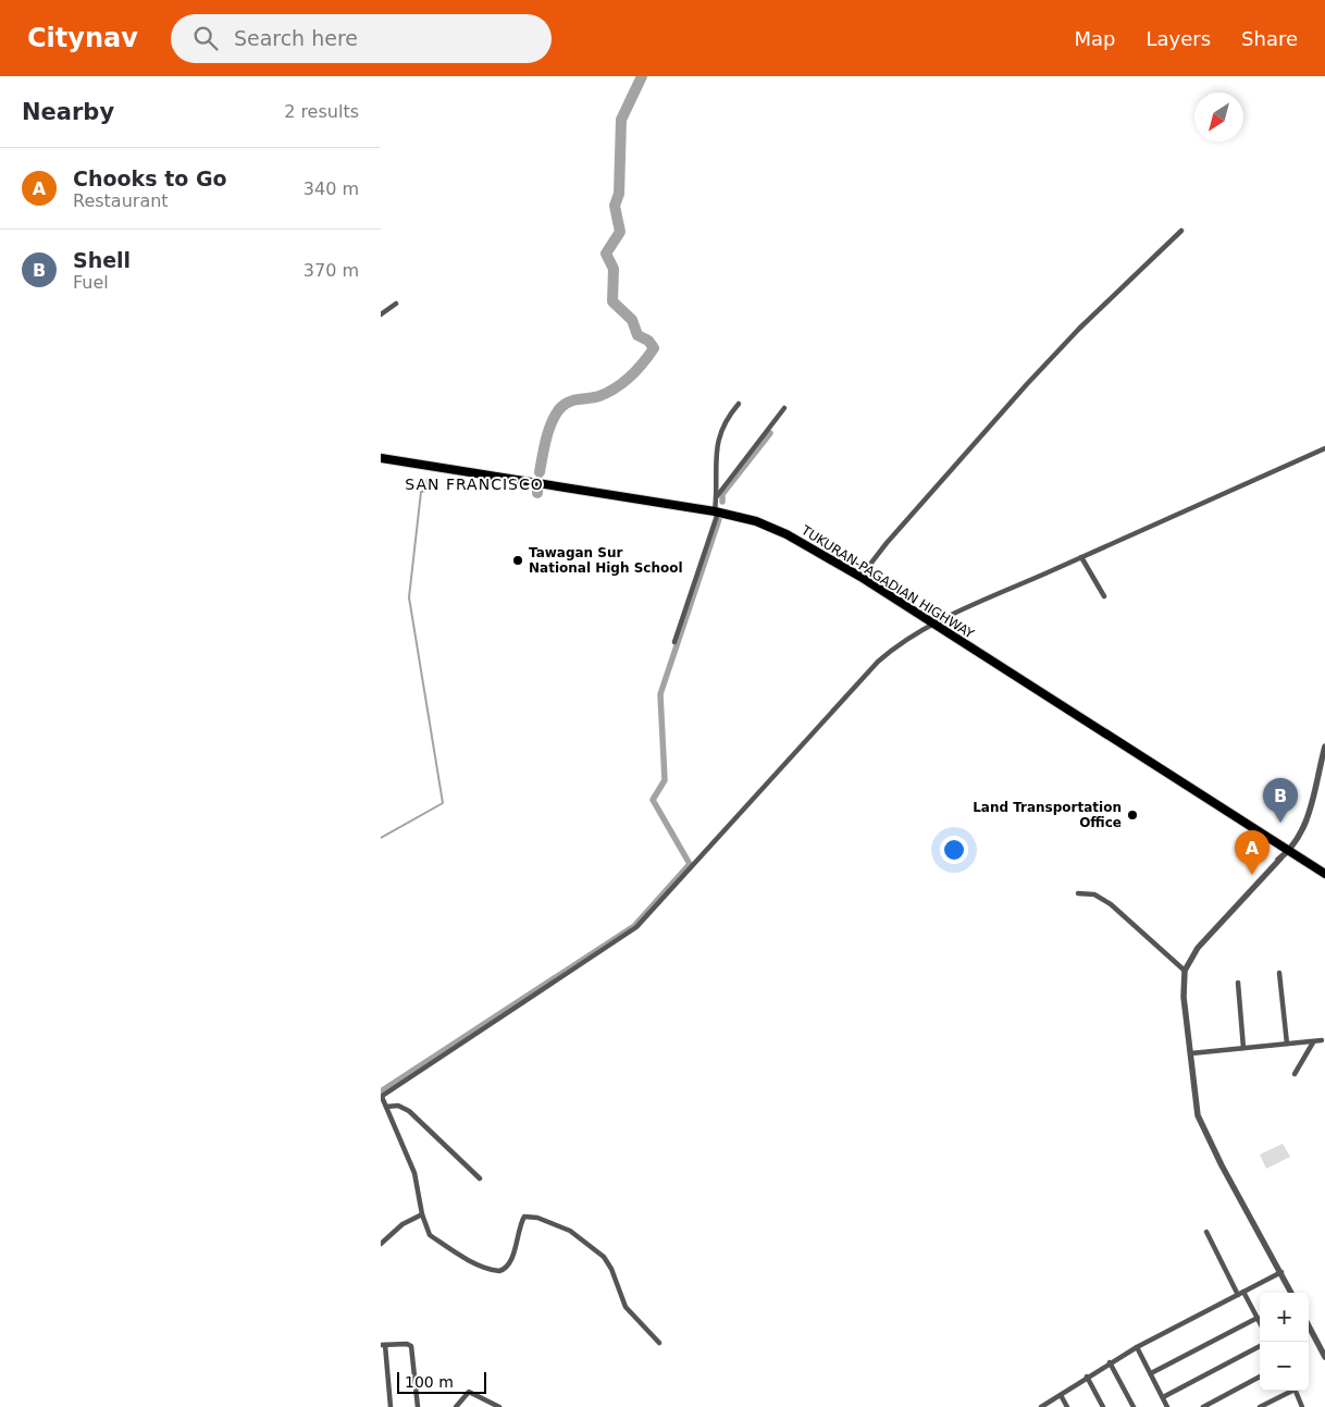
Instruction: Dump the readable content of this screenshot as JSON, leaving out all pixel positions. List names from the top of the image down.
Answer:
{
  "streets": {
    "highway": ["TUKURAN-PAGADIAN HIGHWAY"]
  },
  "districts": ["SAN FRANCISCO"],
  "places": ["Tawagan Sur National High School", "Land Transportation Office"],
  "scale_bar": "100 m",
  "north": "bottom left",
  "page": {
    "header": "Citynav",
    "search": "Search here",
    "nav": ["Map", "Layers", "Share"],
    "heading": ["Nearby", "2 results"],
    "list": [
      {
        "mark": "A",
        "name": "Chooks to Go",
        "note": "Restaurant",
        "value": "340 m"
      },
      {
        "mark": "B",
        "name": "Shell",
        "note": "Fuel",
        "value": "370 m"
      }
    ],
    "pins": ["B", "A"],
    "map_buttons": ["+", "−"],
    "scale": "100 m"
  }
}
